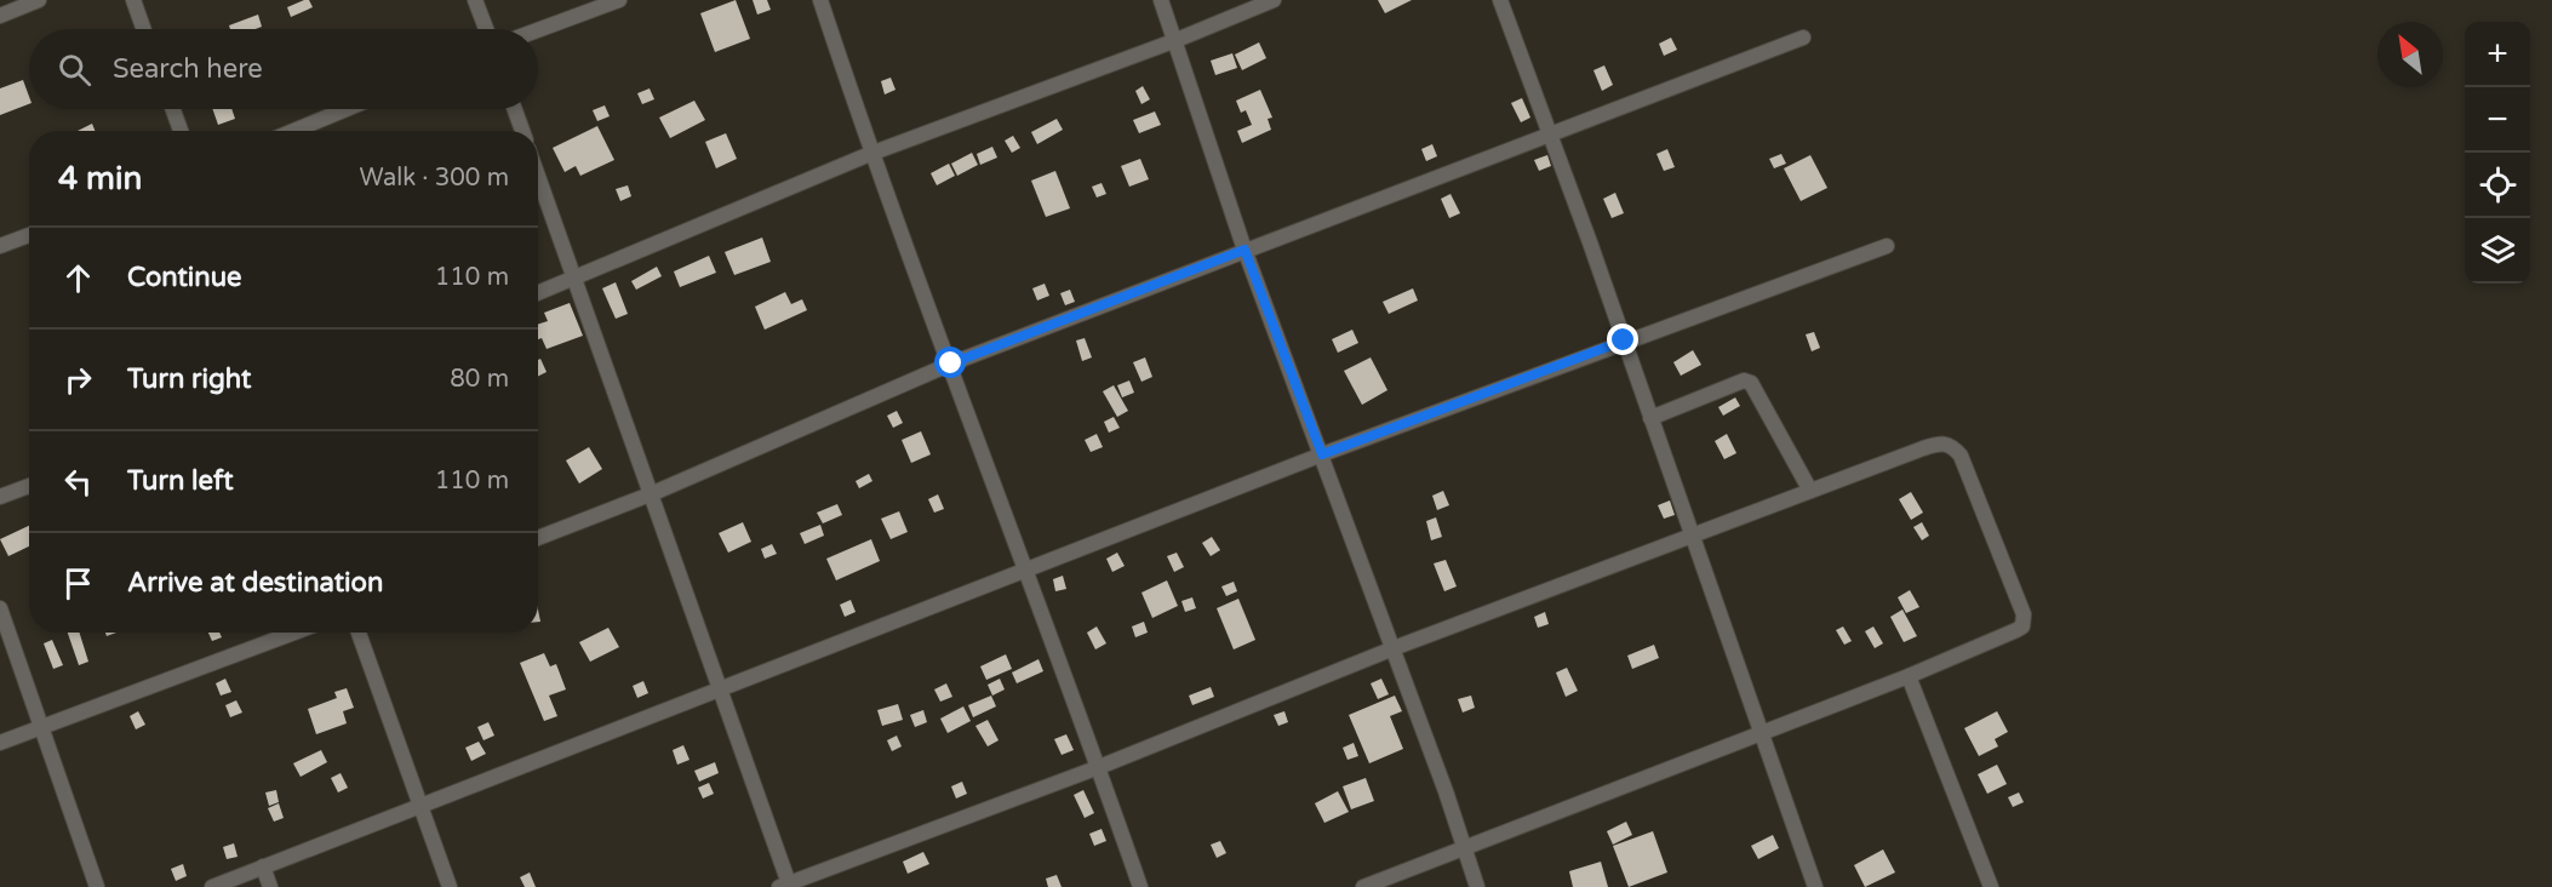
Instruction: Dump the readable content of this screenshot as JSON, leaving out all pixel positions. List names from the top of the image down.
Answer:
{
  "north": "top left",
  "page": {
    "map_buttons": ["+", "−"],
    "search": "Search here",
    "heading": ["4 min", "Walk · 300 m"],
    "list": [
      ["Continue", "110 m"],
      ["Turn right", "80 m"],
      ["Turn left", "110 m"],
      "Arrive at destination"
    ]
  }
}
